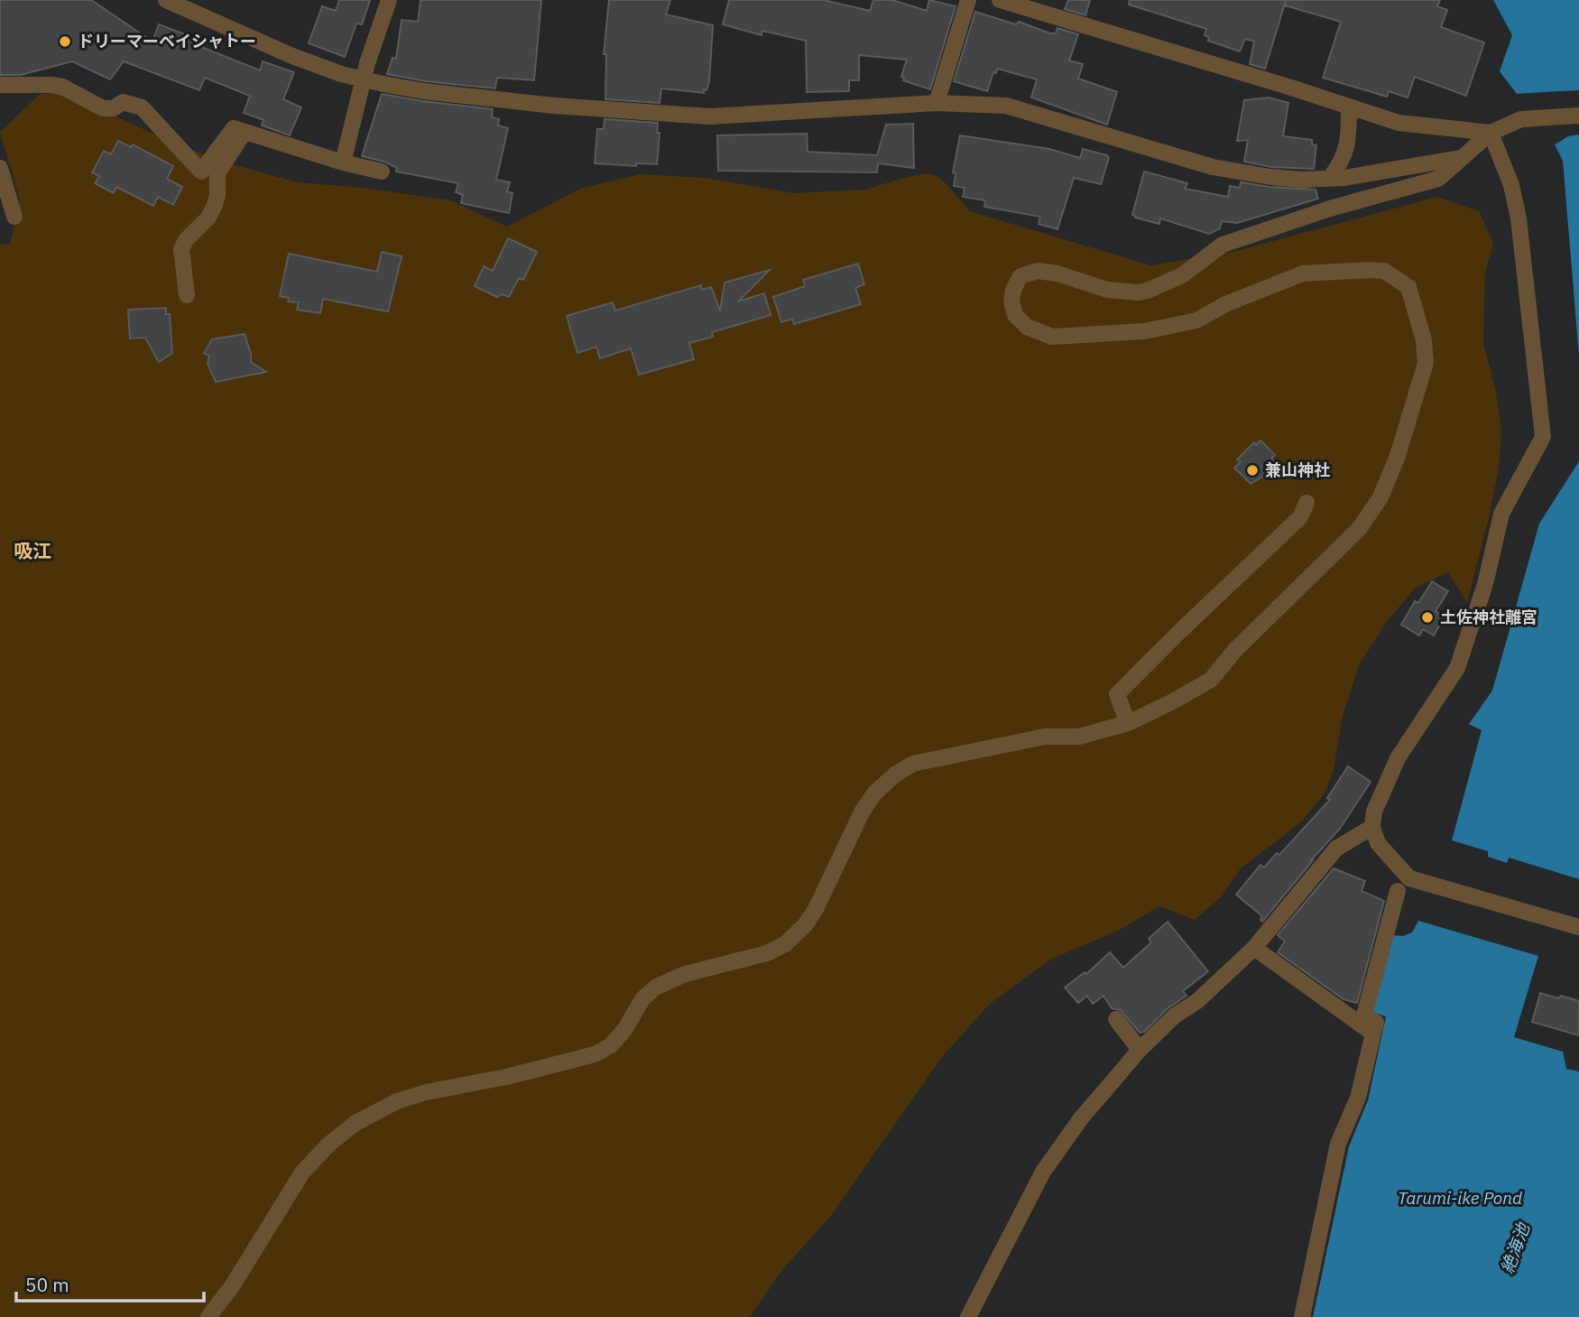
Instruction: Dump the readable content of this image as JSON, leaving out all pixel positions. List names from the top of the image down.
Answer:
{
  "districts": ["吸江"],
  "water": ["Tarumi-ike Pond", "絶海池"],
  "places": ["ドリーマーベイシャトー", "兼山神社", "土佐神社離宮"],
  "scale_bar": "50 m"
}
